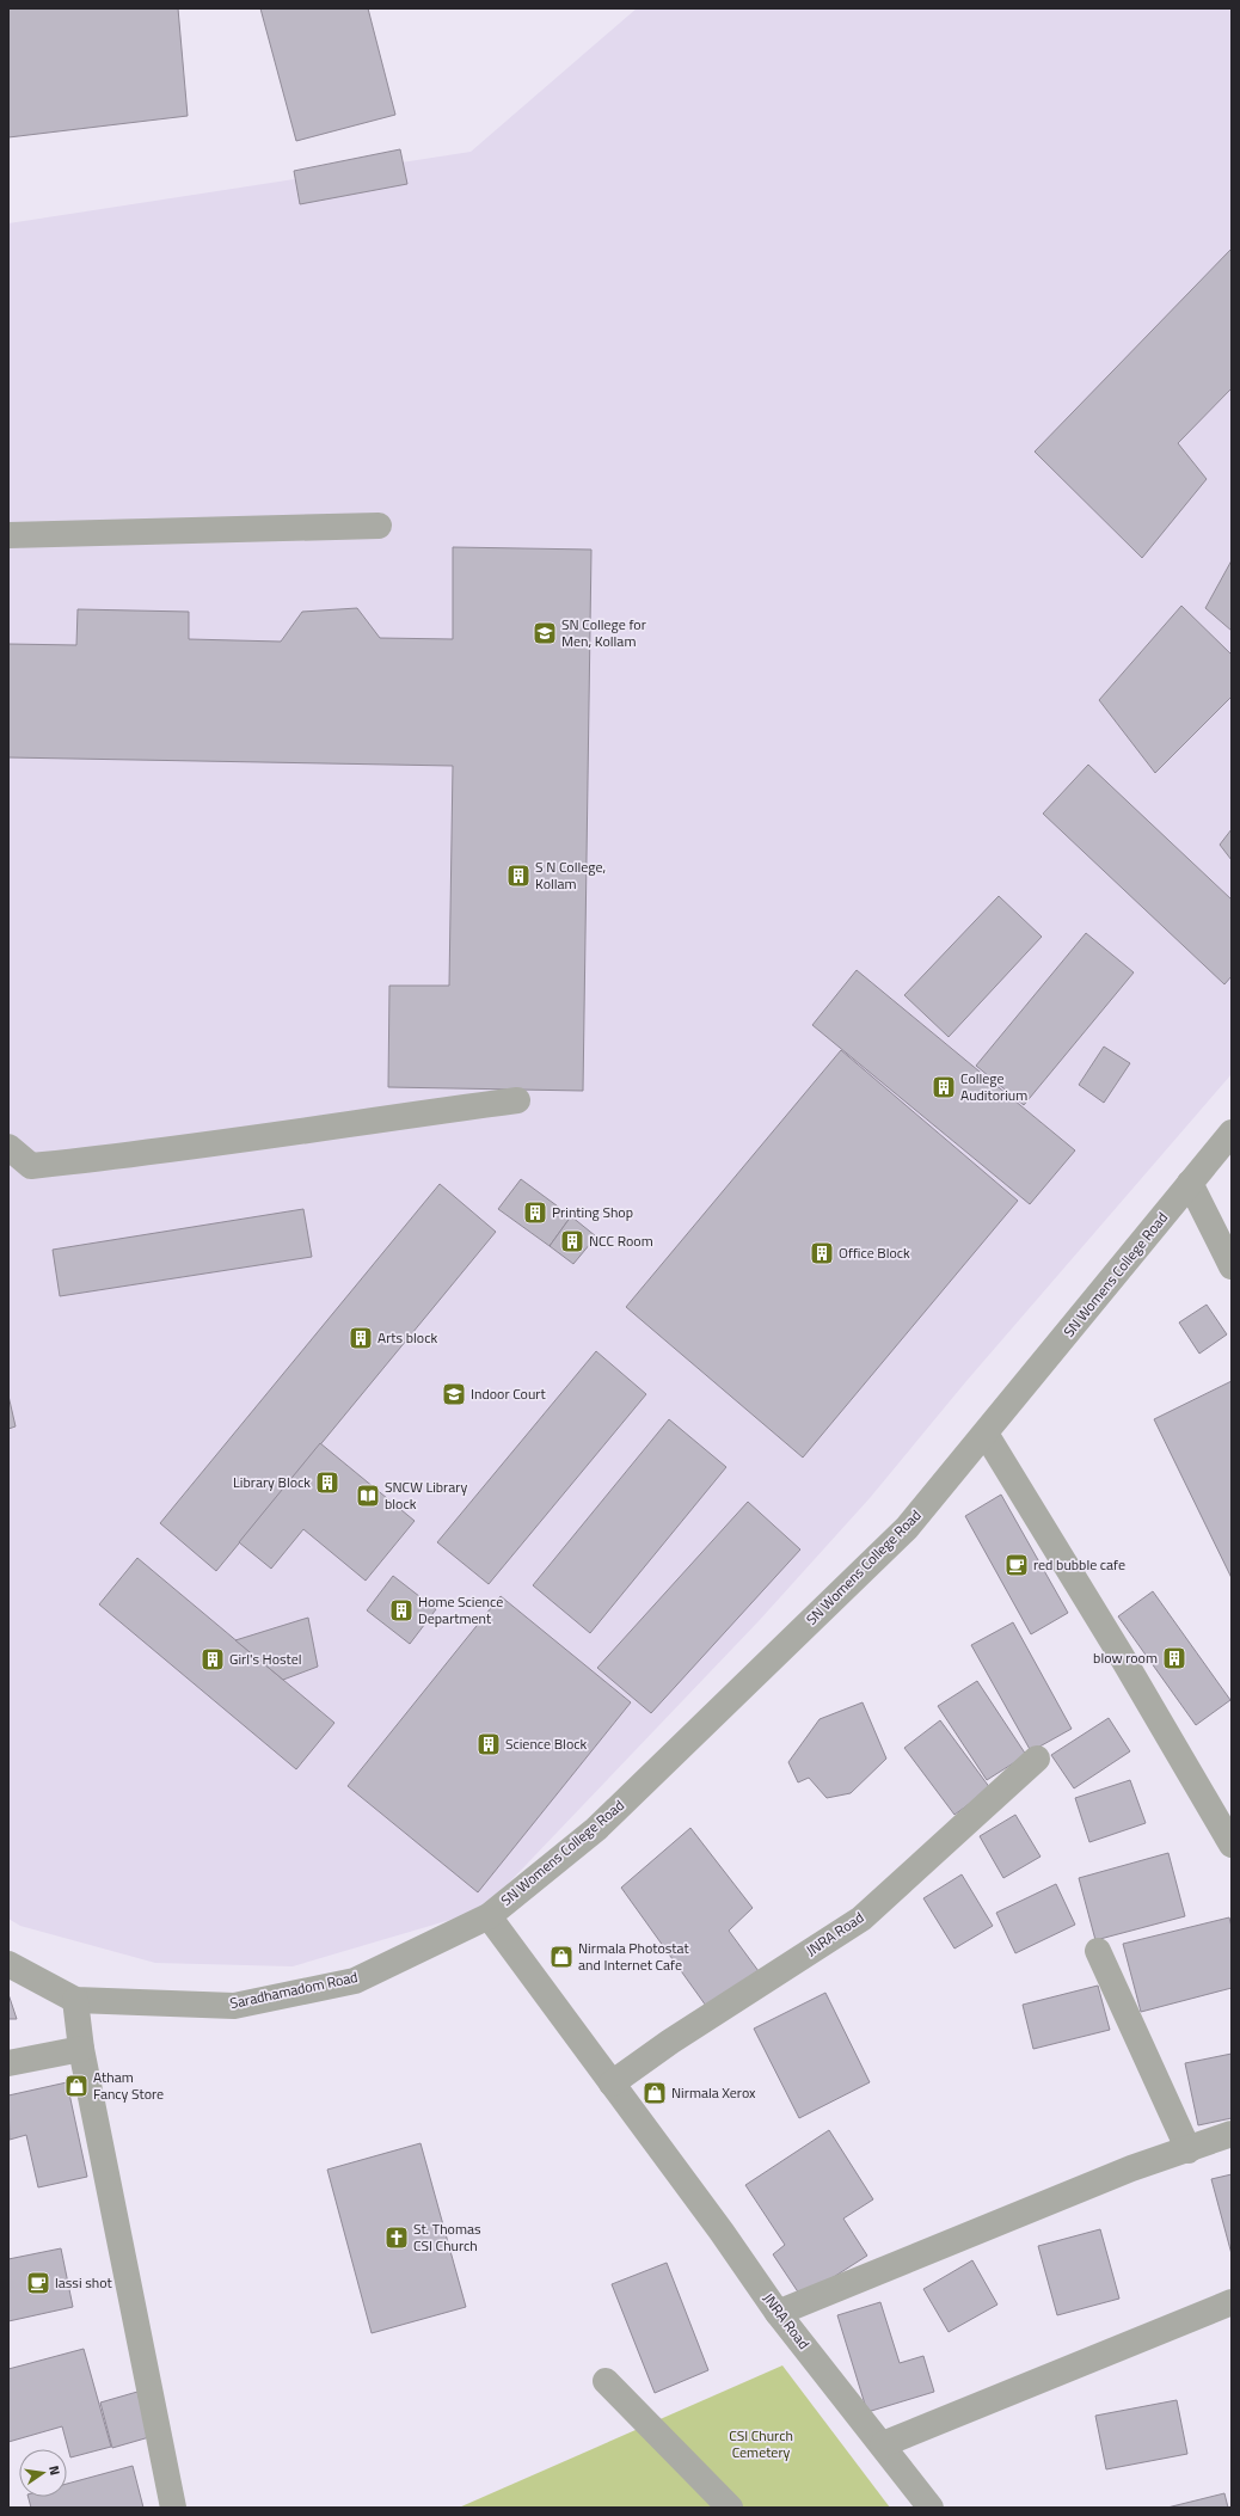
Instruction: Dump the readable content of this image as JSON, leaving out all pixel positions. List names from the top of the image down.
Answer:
{
  "streets": {
    "street": ["SN Womens College Road", "JNRA Road", "Saradhamadom Road"]
  },
  "crossings": [
    ["SN Womens College Road", "JNRA Road"],
    ["SN Womens College Road", "Saradhamadom Road"],
    ["JNRA Road", "Saradhamadom Road"]
  ],
  "parks": ["CSI Church Cemetery"],
  "places": {
    "school or university": ["SN College for Men, Kollam", "Indoor Court"],
    "building": [
      "S N College, Kollam",
      "College Auditorium",
      "Printing Shop",
      "NCC Room",
      "Office Block",
      "Arts block",
      "Library Block",
      "Home Science Department",
      "blow room",
      "Girl's Hostel",
      "Science Block"
    ],
    "library": ["SNCW Library block"],
    "cafe": ["red bubble cafe", "lassi shot"],
    "shop": ["Nirmala Photostat and Internet Cafe", "Atham Fancy Store", "Nirmala Xerox"],
    "church": ["St. Thomas CSI Church"]
  },
  "north": "right"
}
